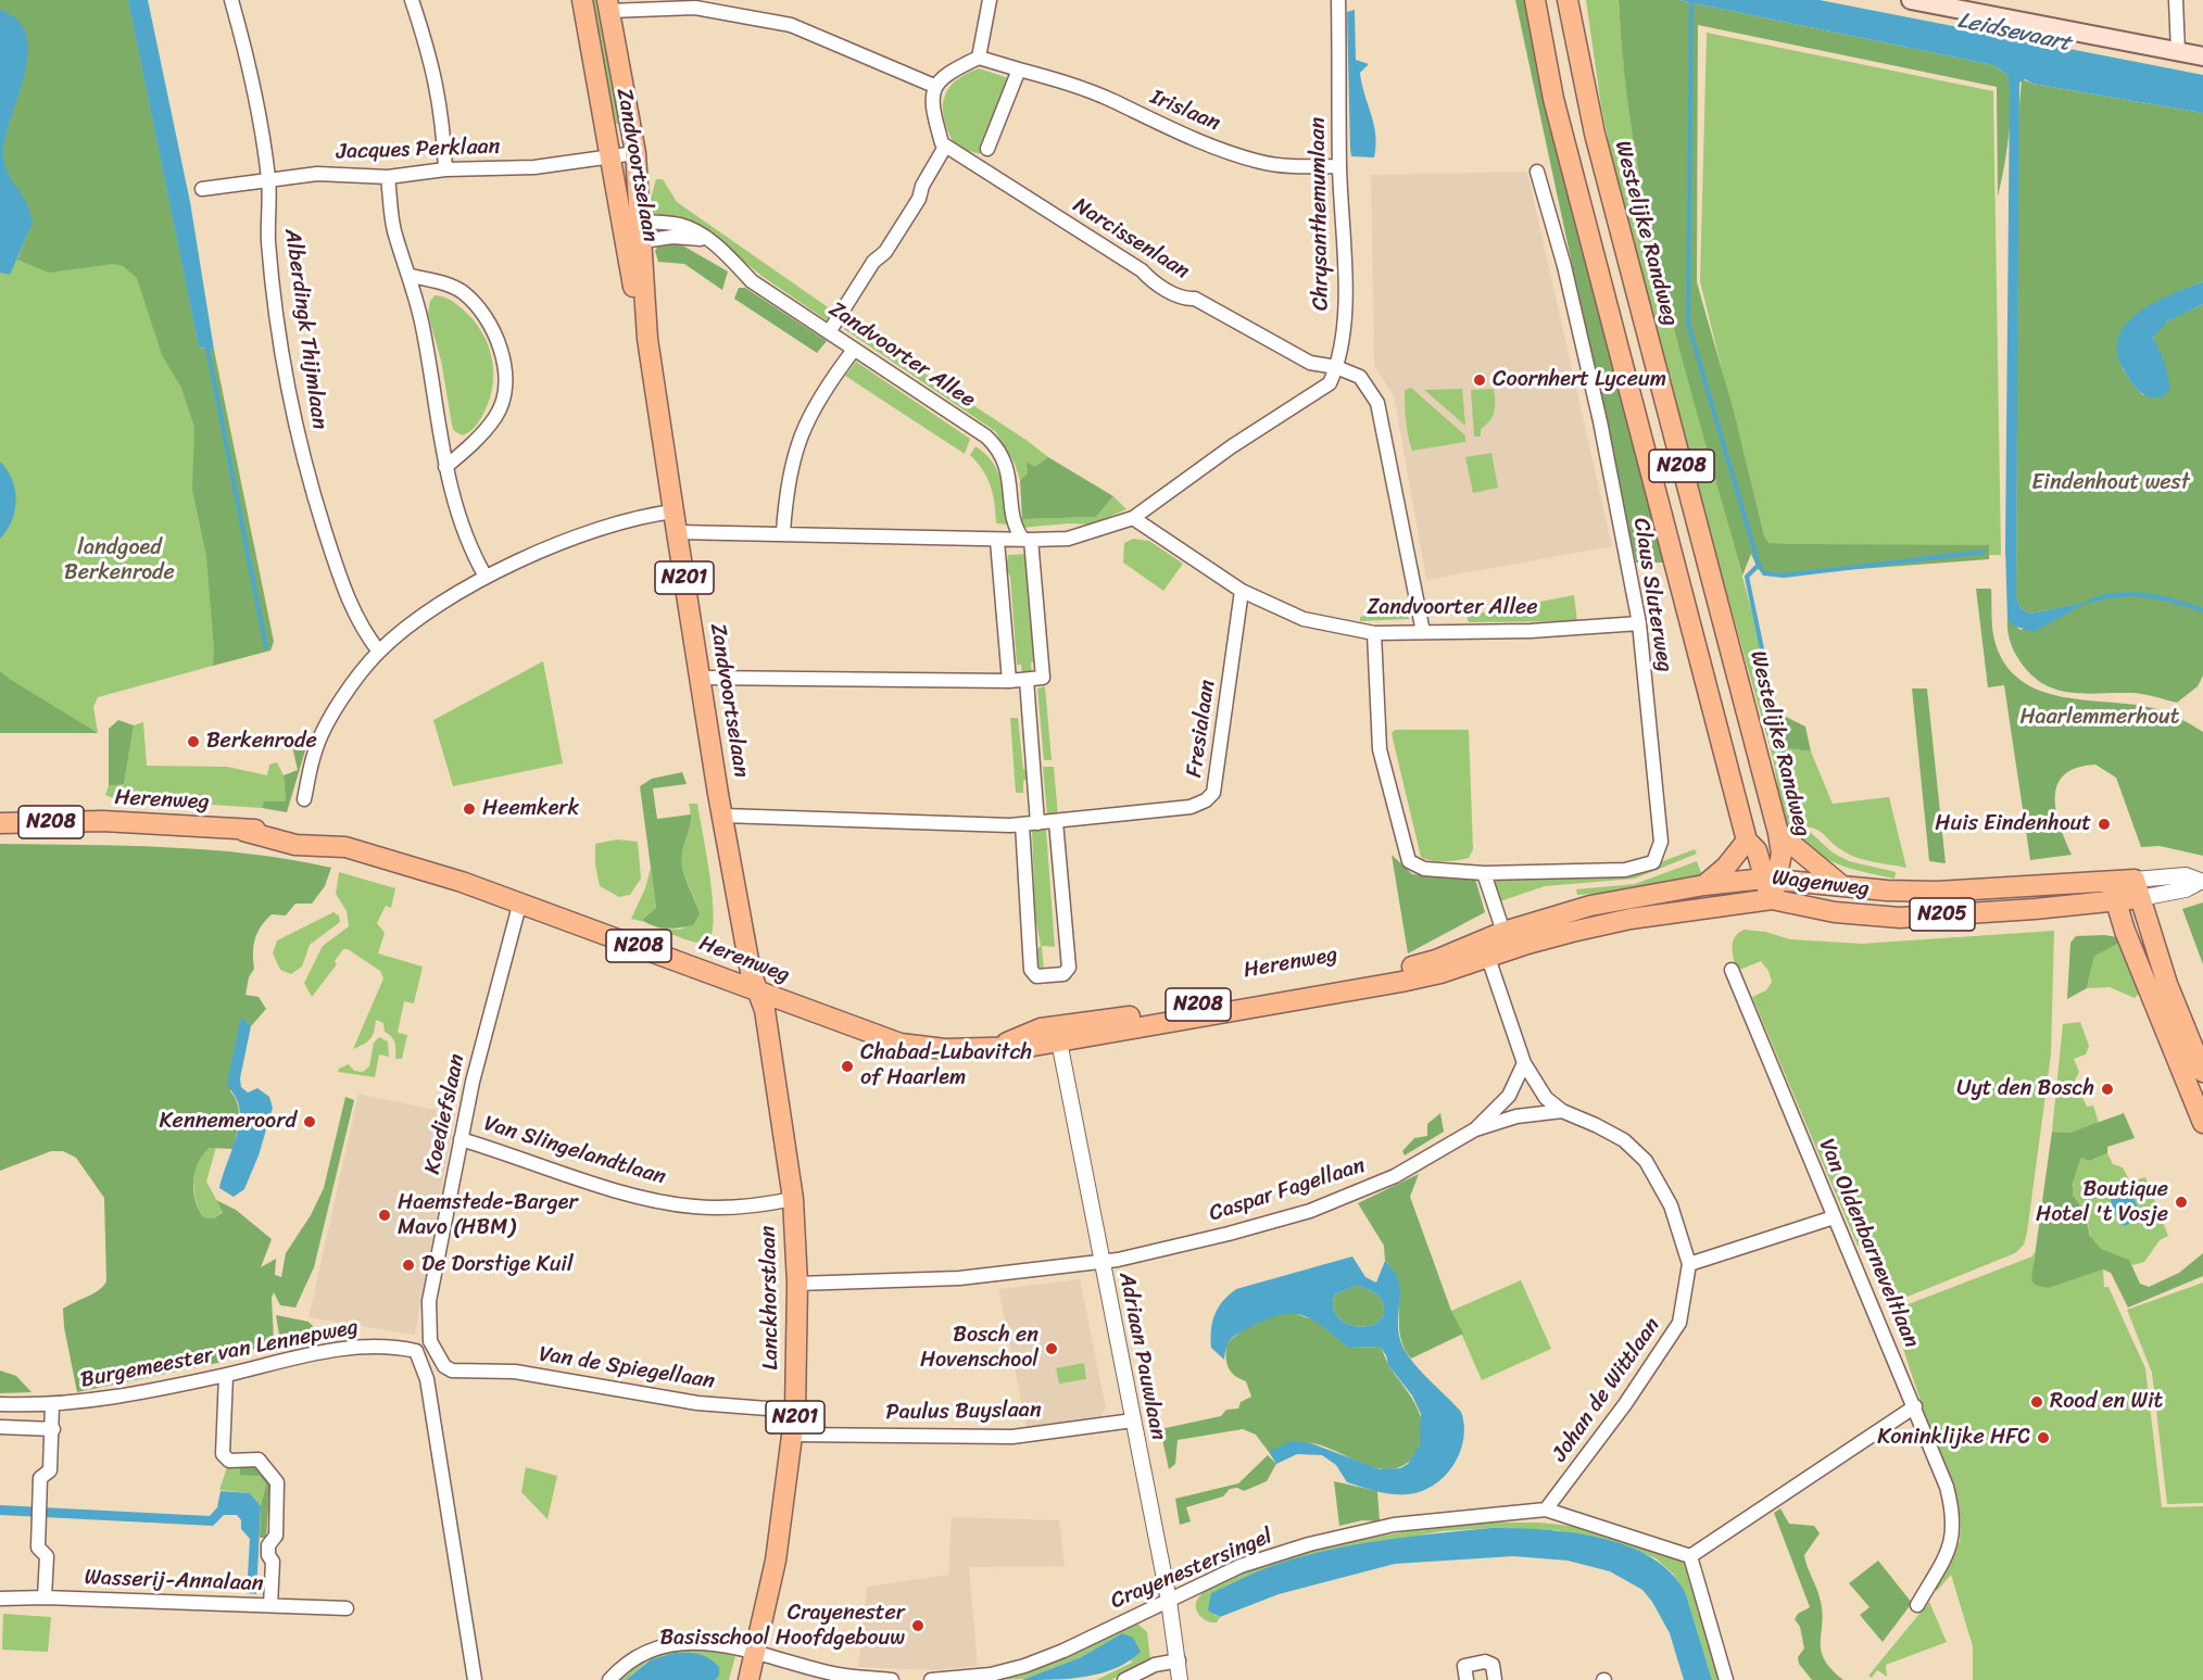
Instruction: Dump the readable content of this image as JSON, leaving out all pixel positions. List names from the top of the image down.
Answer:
{
  "streets": {
    "main road": [
      "Zandvoortselaan",
      "Westelijke Randweg",
      "N208",
      "N201",
      "Herenweg",
      "Wagenweg",
      "N205",
      "Lanckhorstlaan"
    ],
    "street": [
      "Irislaan",
      "Jacques Perklaan",
      "Chrysanthemumlaan",
      "Narcissenlaan",
      "Alberdingk Thijmlaan",
      "Zandvoorter Allee",
      "Claus Sluterweg",
      "Fresialaan",
      "Koediefslaan",
      "Van Slingelandtlaan",
      "Caspar Fagellaan",
      "Van Oldenbarneveltlaan",
      "Burgemeester van Lennepweg",
      "Adriaan Pauwlaan",
      "Van de Spiegellaan",
      "Johan de Wittlaan",
      "Paulus Buyslaan",
      "Crayenestersingel",
      "Wasserij-Annalaan"
    ]
  },
  "crossings": [
    ["Irislaan", "Chrysanthemumlaan"],
    ["Jacques Perklaan", "Zandvoortselaan"],
    ["Jacques Perklaan", "Alberdingk Thijmlaan"],
    ["Zandvoortselaan", "Zandvoorter Allee"],
    ["Zandvoortselaan", "Fresialaan"],
    ["Zandvoortselaan", "Herenweg"],
    ["Zandvoortselaan", "Lanckhorstlaan"],
    ["Chrysanthemumlaan", "Narcissenlaan"],
    ["Westelijke Randweg", "N208"],
    ["Westelijke Randweg", "Wagenweg"],
    ["Narcissenlaan", "Zandvoorter Allee"],
    ["Zandvoorter Allee", "Claus Sluterweg"],
    ["Zandvoorter Allee", "Fresialaan"],
    ["N208", "Wagenweg"],
    ["Herenweg", "Wagenweg"],
    ["Herenweg", "Koediefslaan"],
    ["Herenweg", "Lanckhorstlaan"],
    ["Herenweg", "Adriaan Pauwlaan"],
    ["Wagenweg", "Johan de Wittlaan"],
    ["Koediefslaan", "Van Slingelandtlaan"],
    ["Koediefslaan", "Van de Spiegellaan"],
    ["Van Slingelandtlaan", "Lanckhorstlaan"],
    ["Caspar Fagellaan", "Lanckhorstlaan"],
    ["Caspar Fagellaan", "Adriaan Pauwlaan"],
    ["Caspar Fagellaan", "Johan de Wittlaan"],
    ["Lanckhorstlaan", "Van de Spiegellaan"],
    ["Lanckhorstlaan", "Paulus Buyslaan"],
    ["Adriaan Pauwlaan", "Paulus Buyslaan"],
    ["Adriaan Pauwlaan", "Crayenestersingel"],
    ["Johan de Wittlaan", "Crayenestersingel"]
  ],
  "water": ["Leidsevaart"],
  "parks": ["Eindenhout west", "landgoed Berkenrode", "Haarlemmerhout"],
  "places": [
    "Coornhert Lyceum",
    "Berkenrode",
    "Heemkerk",
    "Huis Eindenhout",
    "Chabad-Lubavitch of Haarlem",
    "Uyt den Bosch",
    "Kennemeroord",
    "Boutique Hotel 't Vosje",
    "Haemstede-Barger Mavo (HBM)",
    "De Dorstige Kuil",
    "Bosch en Hovenschool",
    "Rood en Wit",
    "Koninklijke HFC",
    "Crayenester Basisschool Hoofdgebouw"
  ]
}
